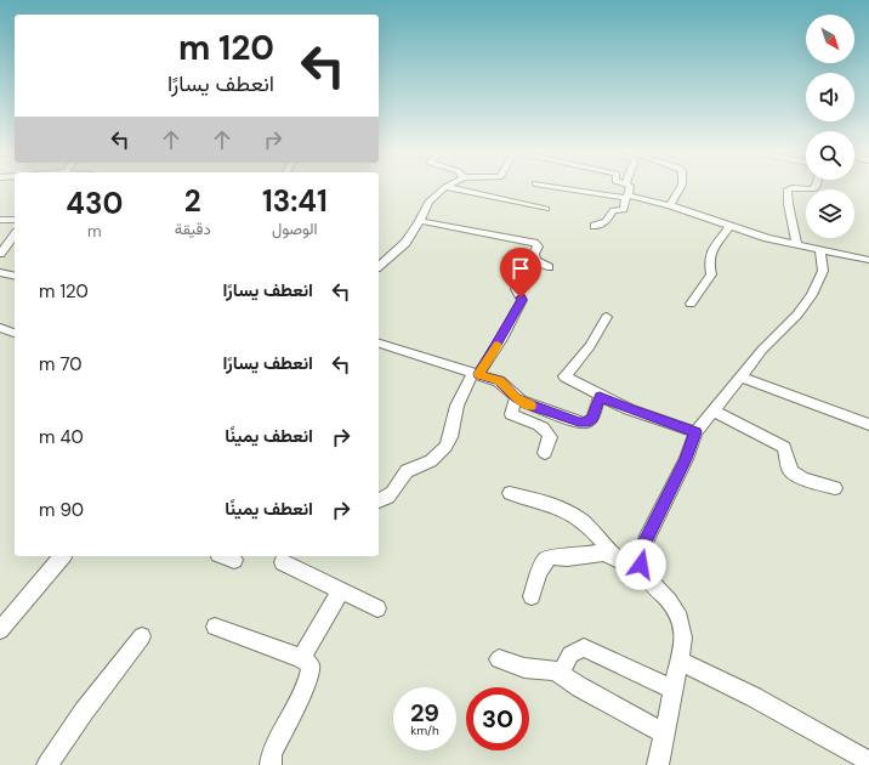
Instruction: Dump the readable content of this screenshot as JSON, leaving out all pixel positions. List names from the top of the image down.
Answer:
{
  "north": "bottom right",
  "page": {
    "turn": ["120 m", "انعطف يسارًا"],
    "eta": [
      "13:41",
      "الوصول",
      "2",
      "دقيقة",
      "430",
      "m"
    ],
    "list": [
      {
        "name": "انعطف يسارًا",
        "value": "120 m"
      },
      {
        "name": "انعطف يسارًا",
        "value": "70 m"
      },
      {
        "name": "انعطف يمينًا",
        "value": "40 m"
      },
      {
        "name": "انعطف يمينًا",
        "value": "90 m"
      }
    ],
    "speed": "29 km/h",
    "limit": "30"
  }
}
